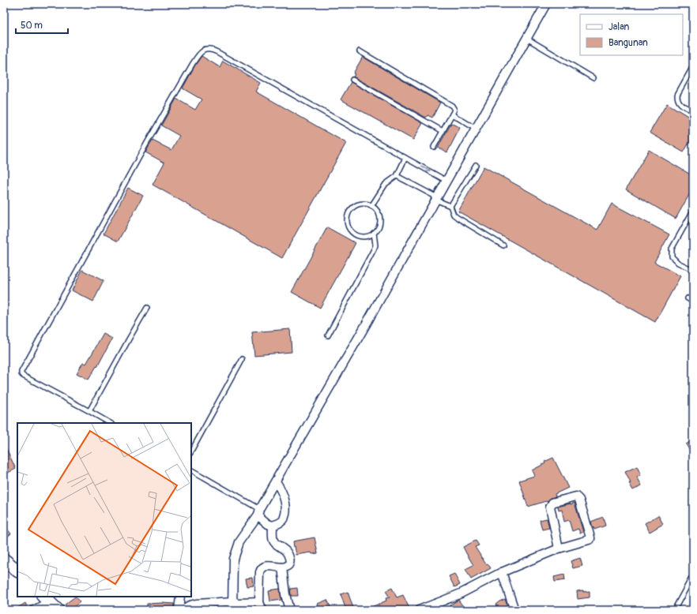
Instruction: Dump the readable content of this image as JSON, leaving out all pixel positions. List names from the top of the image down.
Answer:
{
  "legend": ["Jalan", "Bangunan"],
  "scale_bar": "50 m"
}
